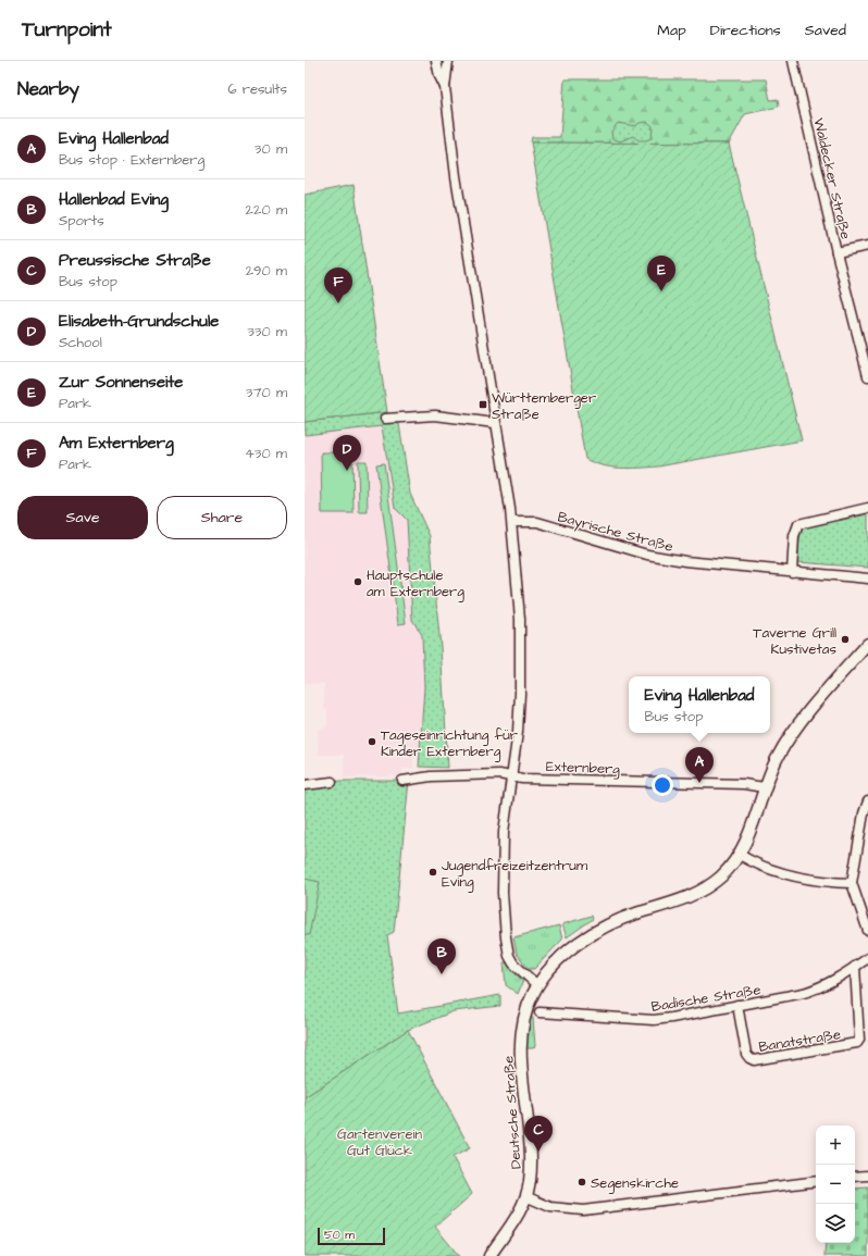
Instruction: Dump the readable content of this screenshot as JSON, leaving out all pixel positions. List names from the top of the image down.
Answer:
{
  "streets": {
    "street": [
      "Waldecker Straße",
      "Bayrische Straße",
      "Externberg",
      "Badische Straße",
      "Banatstraße",
      "Deutsche Straße"
    ]
  },
  "crossings": [
    ["Externberg", "Deutsche Straße"],
    ["Badische Straße", "Banatstraße"]
  ],
  "parks": ["Gartenverein Gut Glück"],
  "places": {
    "transit": ["Württemberger Straße"],
    "other": [
      "Hauptschule am Externberg",
      "Taverne Grill Kustivetas",
      "Tageseinrichtung für Kinder Externberg",
      "Jugendfreizeitzentrum Eving",
      "Segenskirche"
    ]
  },
  "scale_bar": "50 m",
  "page": {
    "header": "Turnpoint",
    "nav": ["Map", "Directions", "Saved"],
    "heading": ["Nearby", "6 results"],
    "list": [
      {
        "mark": "A",
        "name": "Eving Hallenbad",
        "note": "Bus stop · Externberg",
        "value": "30 m"
      },
      {
        "mark": "B",
        "name": "Hallenbad Eving",
        "note": "Sports",
        "value": "220 m"
      },
      {
        "mark": "C",
        "name": "Preussische Straße",
        "note": "Bus stop",
        "value": "290 m"
      },
      {
        "mark": "D",
        "name": "Elisabeth-Grundschule",
        "note": "School",
        "value": "330 m"
      },
      {
        "mark": "E",
        "name": "Zur Sonnenseite",
        "note": "Park",
        "value": "370 m"
      },
      {
        "mark": "F",
        "name": "Am Externberg",
        "note": "Park",
        "value": "430 m"
      }
    ],
    "pins": [
      "E",
      "F",
      "D",
      "A",
      "B",
      "C"
    ],
    "buttons": ["Save", "Share"],
    "popup": ["Eving Hallenbad", "Bus stop"],
    "map_buttons": ["+", "−"],
    "scale": "50 m"
  }
}
